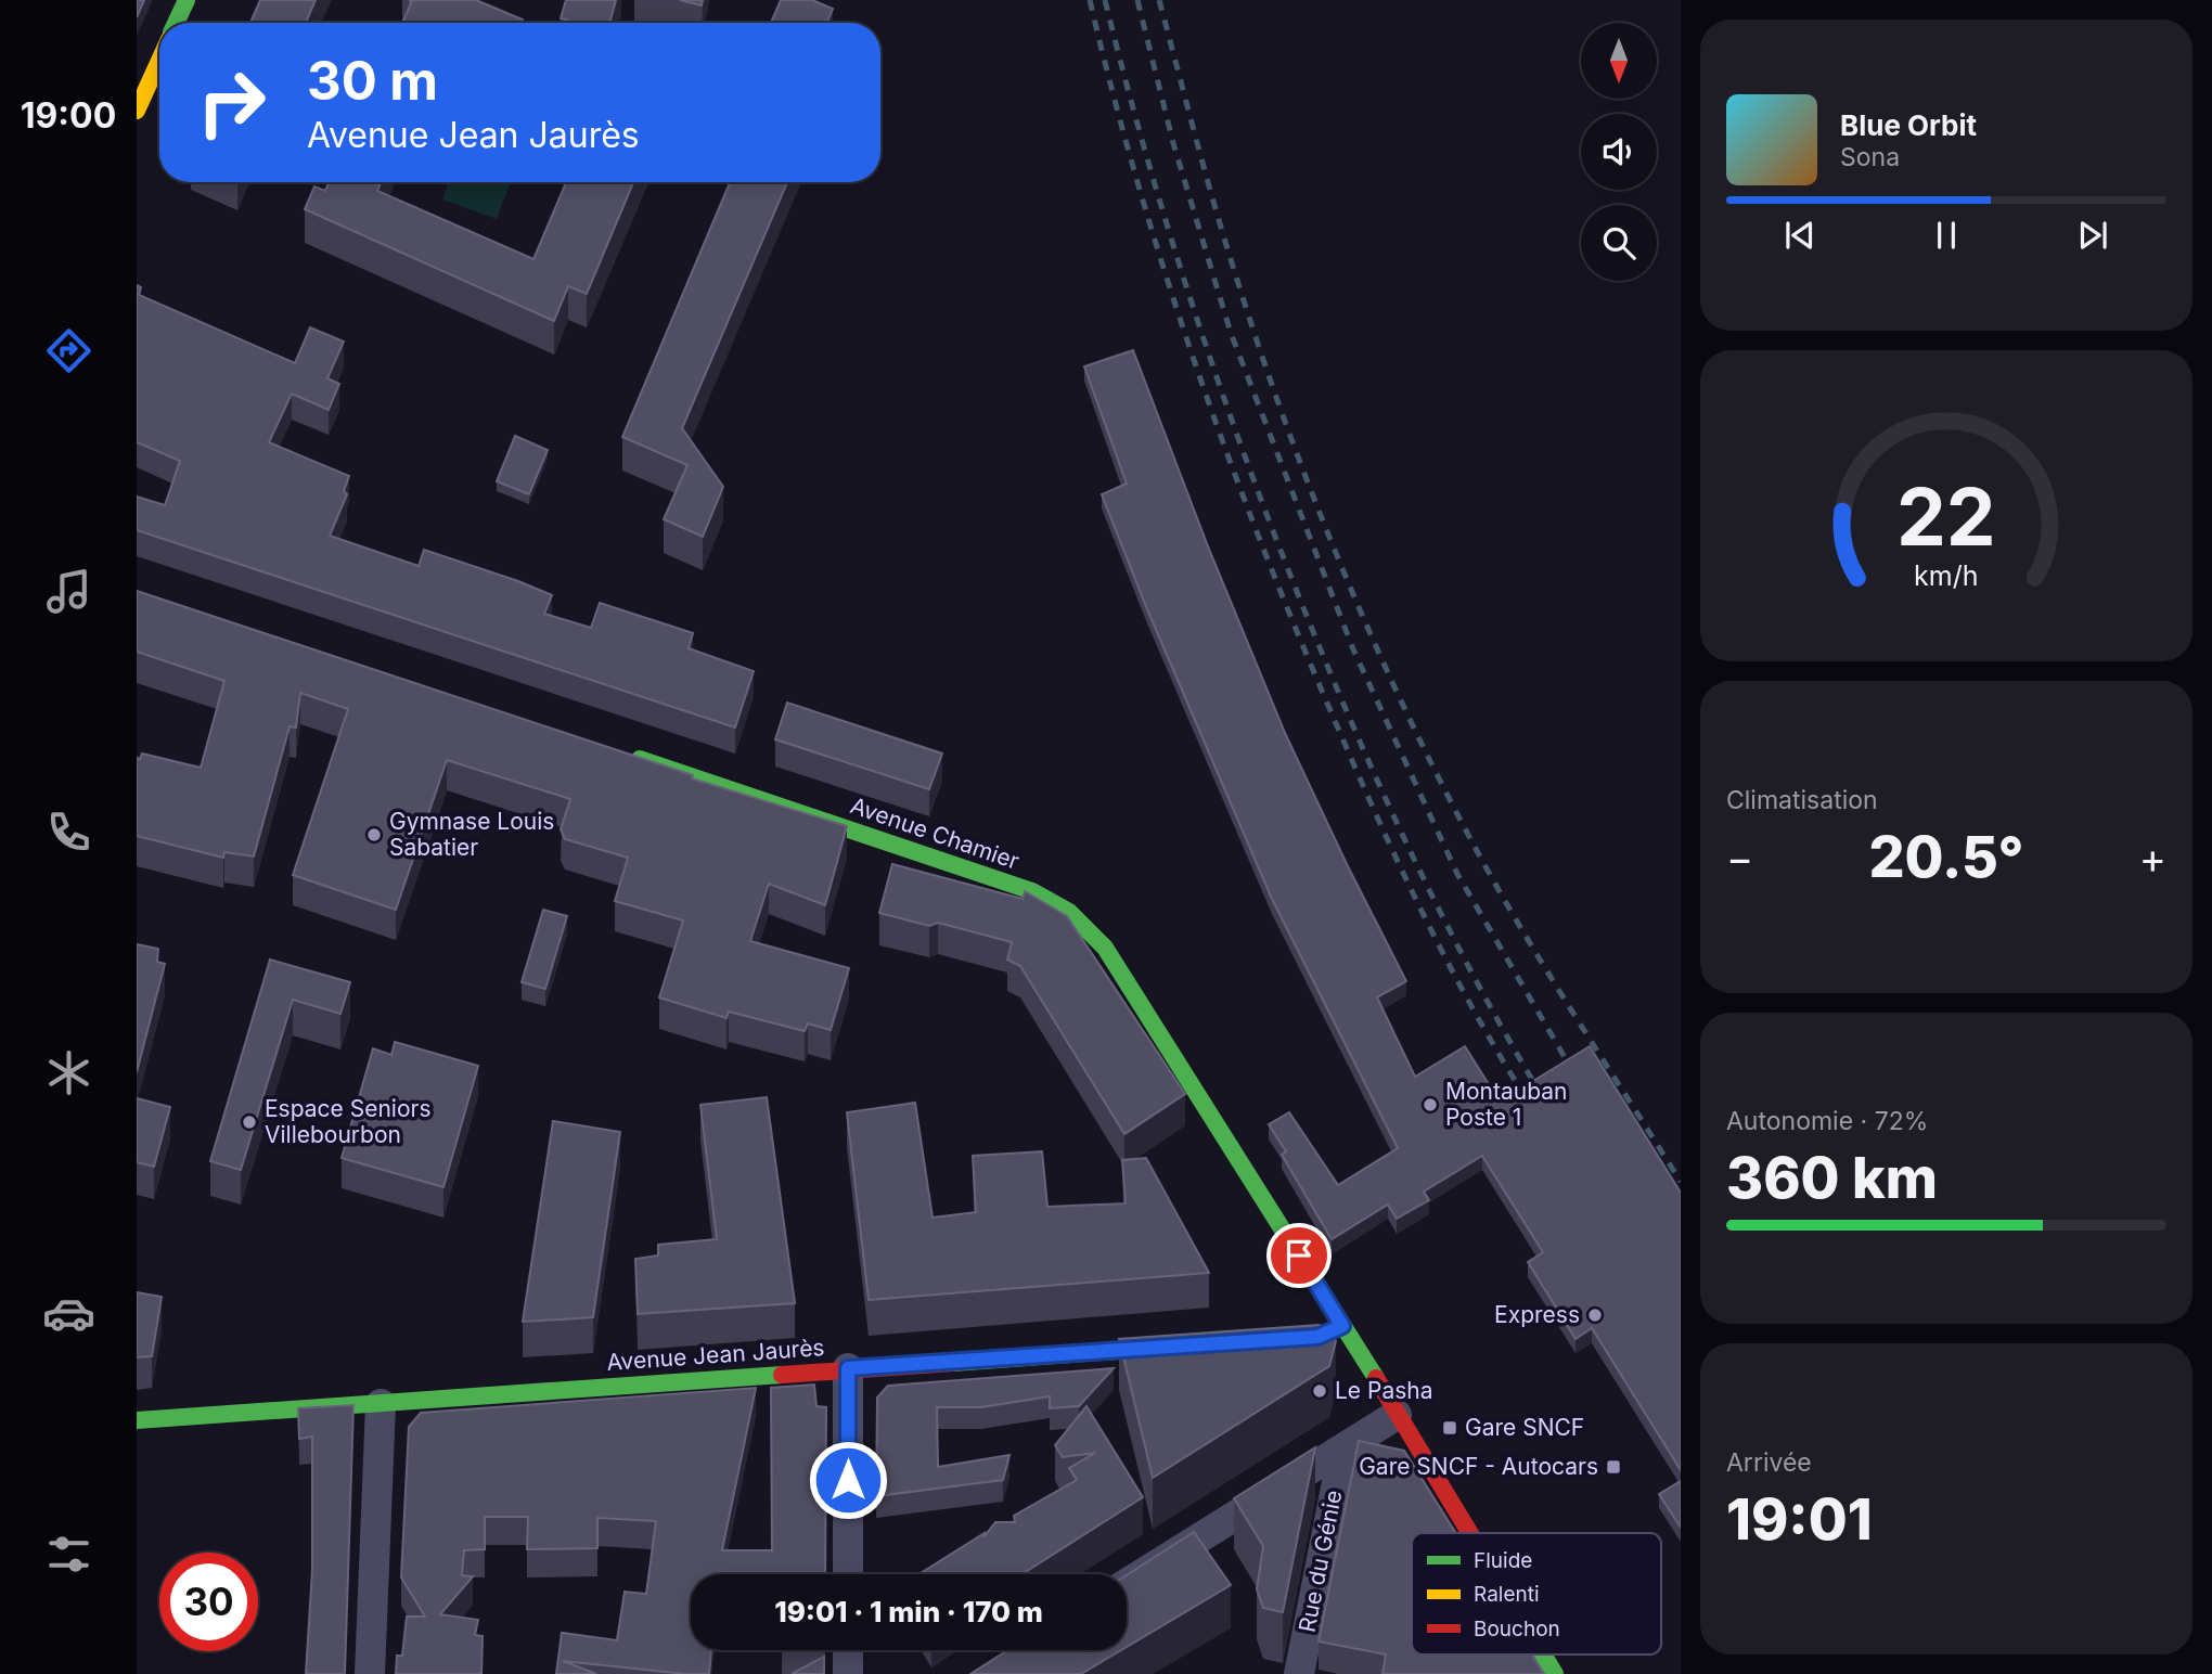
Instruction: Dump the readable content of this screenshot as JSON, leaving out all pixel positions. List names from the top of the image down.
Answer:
{
  "streets": {
    "main road": ["Avenue Chamier", "Avenue Jean Jaurès"],
    "street": ["Rue du Génie"]
  },
  "places": {
    "other": [
      "Gymnase Louis Sabatier",
      "Montauban Poste 1",
      "Espace Seniors Villebourbon",
      "Express",
      "Le Pasha"
    ],
    "transit": ["Gare SNCF", "Gare SNCF - Autocars"]
  },
  "legend": ["Fluide", "Ralenti", "Bouchon"],
  "north": "bottom",
  "page": {
    "tabs": "19:00",
    "turn": ["30 m", "Avenue Jean Jaurès"],
    "song": ["Blue Orbit", "Sona"],
    "tile": [
      "Climatisation",
      ["Autonomie · 72%", "360 km"],
      ["Arrivée", "19:01"]
    ],
    "heat": ["−", "20.5°", "+"],
    "limit": "30",
    "trip": "19:01 · 1 min · 170 m",
    "gauge": ["22", "km/h"]
  }
}
